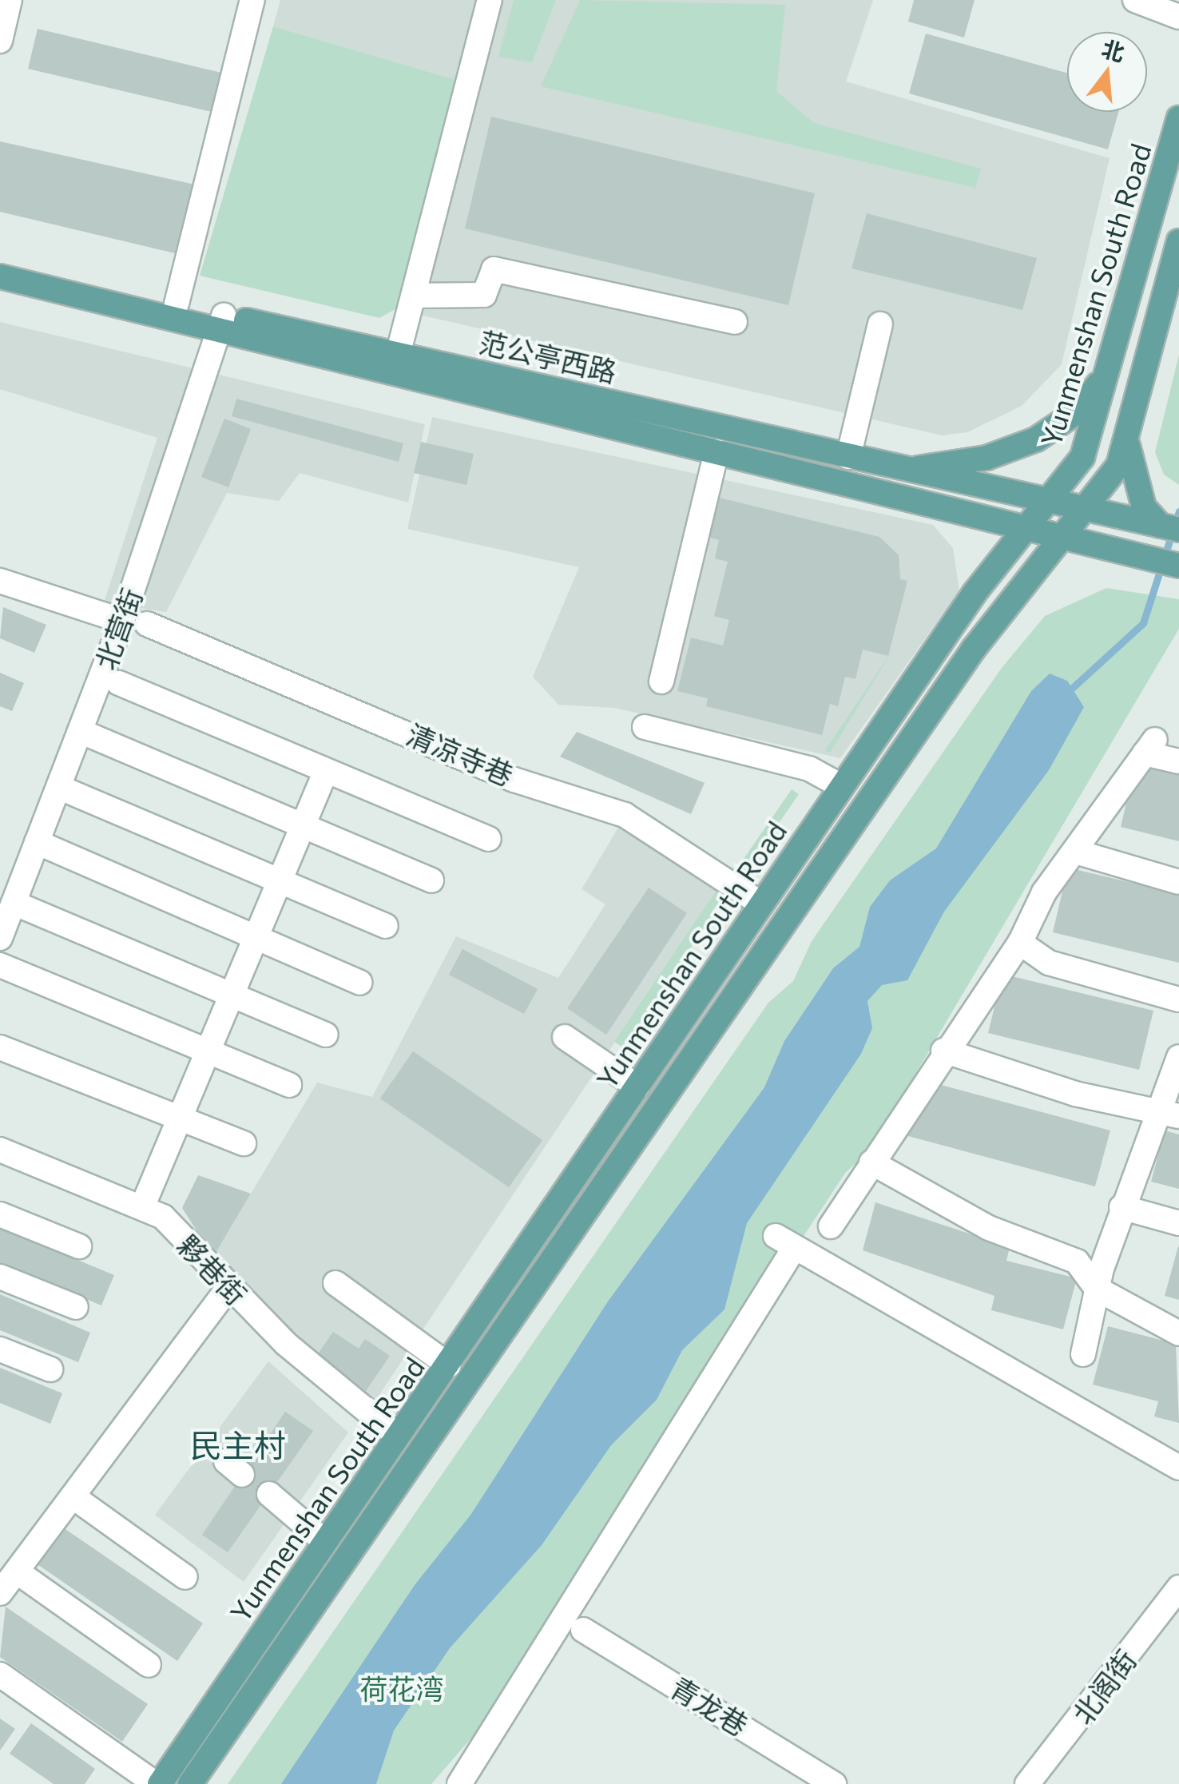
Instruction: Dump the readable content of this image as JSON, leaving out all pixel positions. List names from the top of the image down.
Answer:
{
  "streets": {
    "main road": ["Yunmenshan South Road", "范公亭西路"],
    "street": [
      "北营街",
      "清凉寺巷",
      "夥巷街",
      "北阁街",
      "青龙巷"
    ]
  },
  "crossings": [
    ["Yunmenshan South Road", "范公亭西路"],
    ["Yunmenshan South Road", "清凉寺巷"],
    ["Yunmenshan South Road", "夥巷街"],
    ["范公亭西路", "北营街"]
  ],
  "districts": ["民主村"],
  "parks": ["荷花湾"],
  "north": "top"
}
